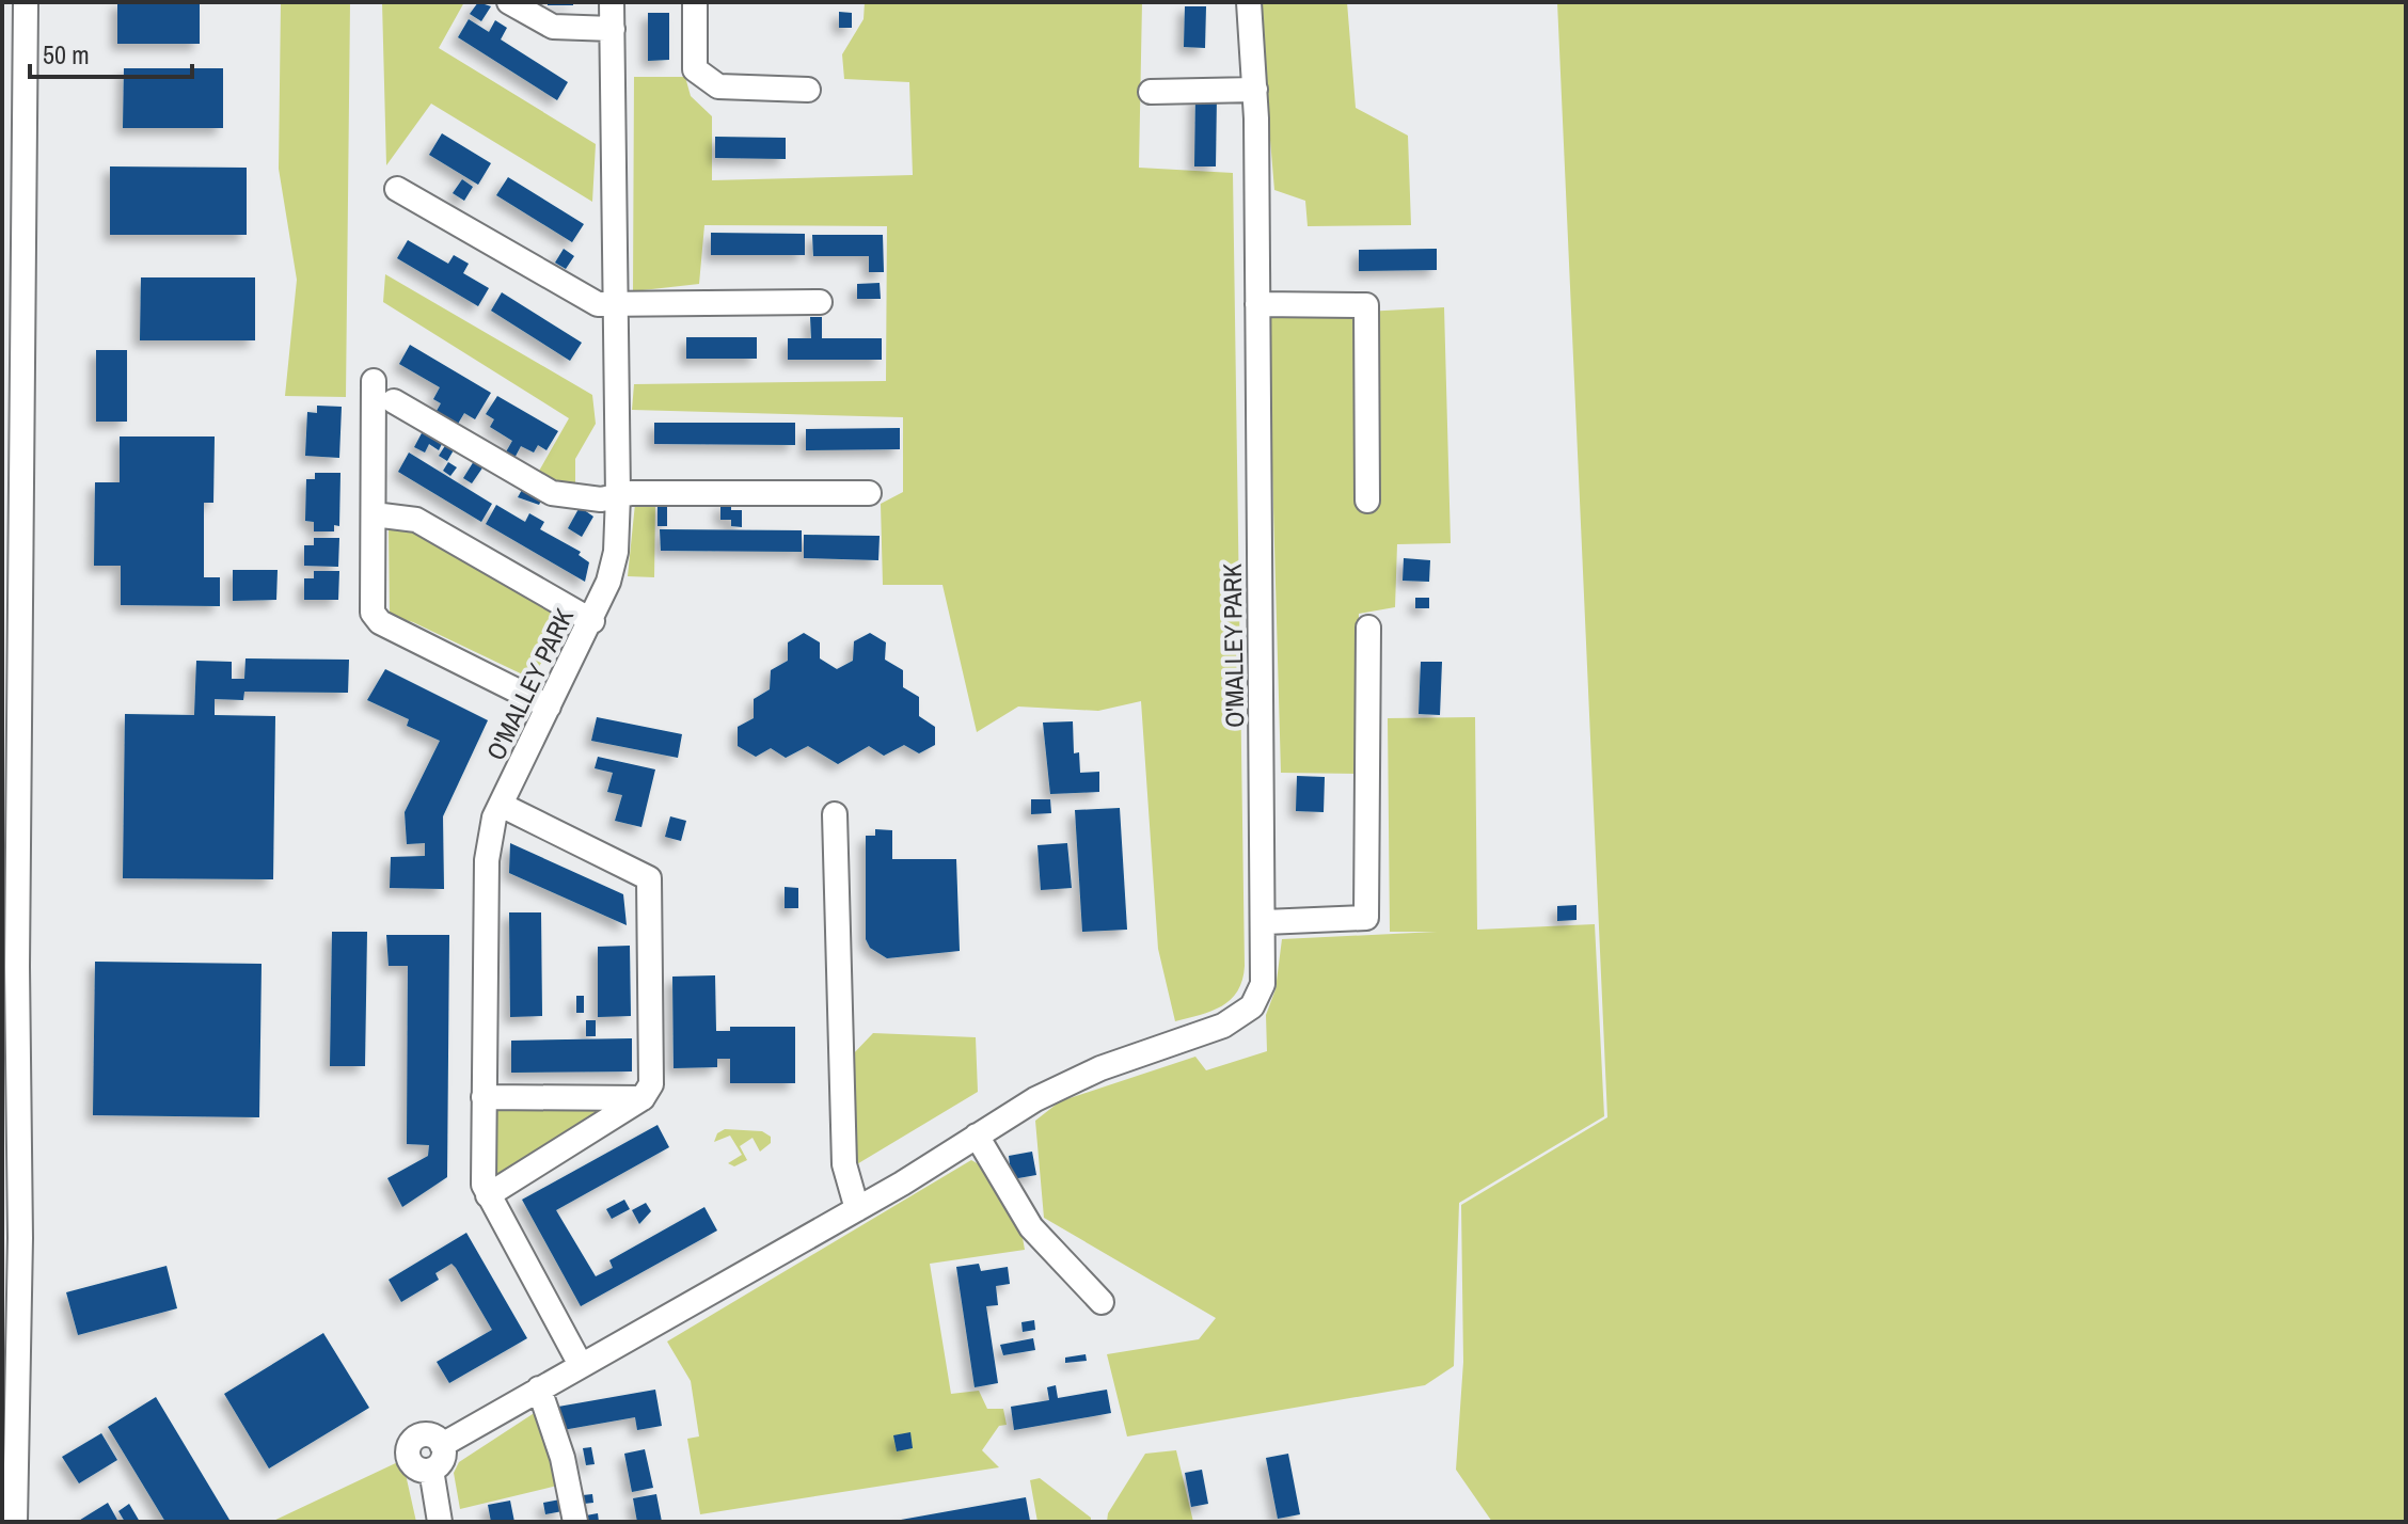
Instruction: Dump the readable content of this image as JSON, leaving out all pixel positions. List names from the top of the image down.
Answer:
{
  "streets": {
    "street": ["O'MALLEY PARK"]
  },
  "scale_bar": "50 m"
}
